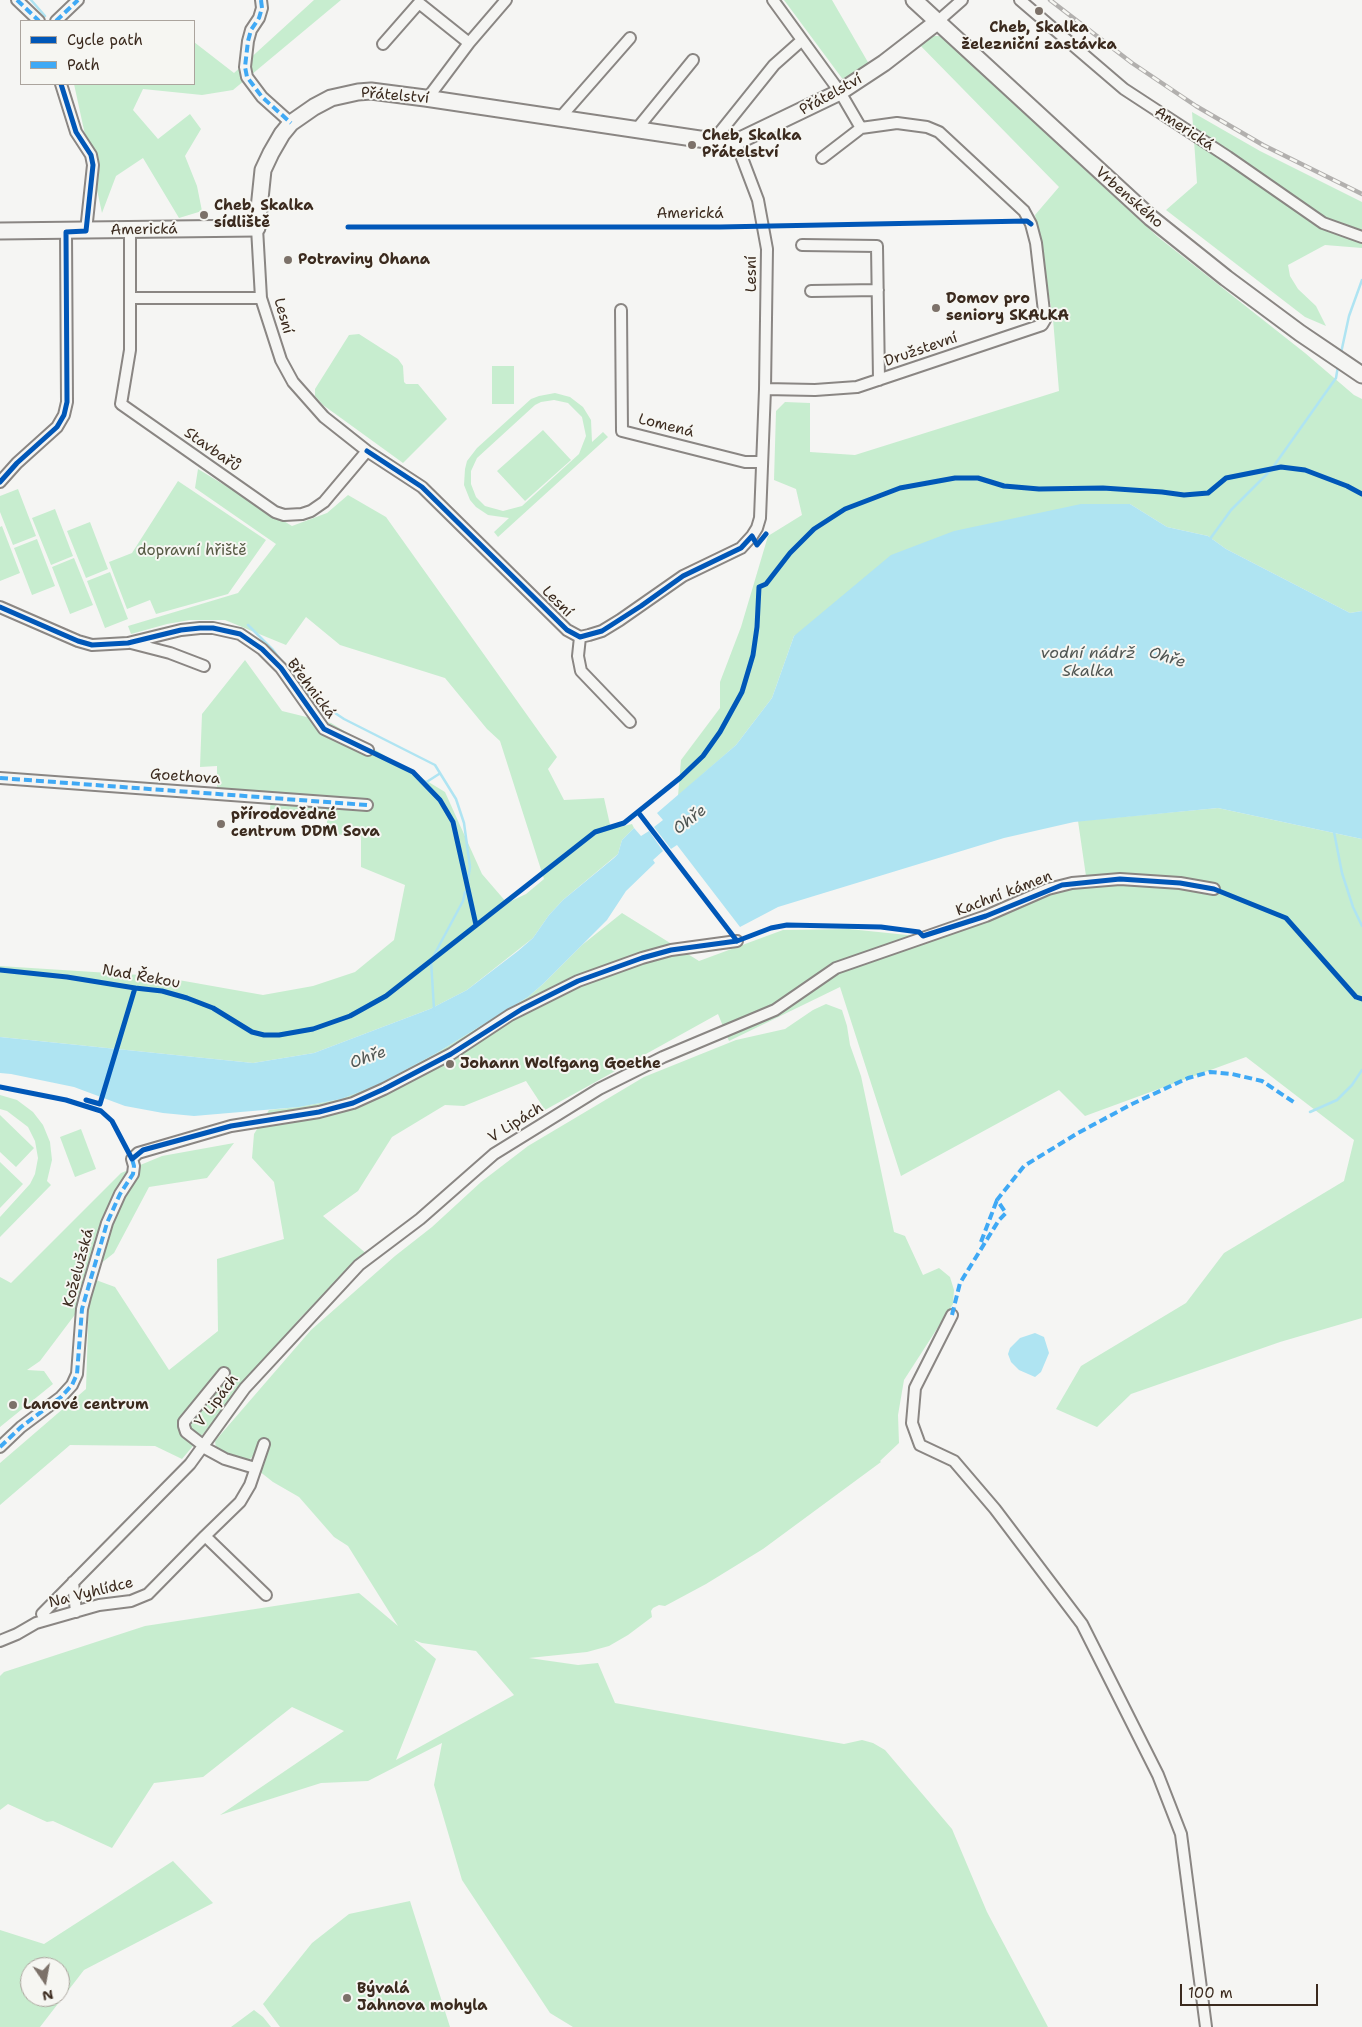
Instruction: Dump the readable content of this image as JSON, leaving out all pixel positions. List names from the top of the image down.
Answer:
{
  "streets": {
    "street": [
      "Přátelství",
      "Americká",
      "Vrbenského",
      "Lesní",
      "Družstevní",
      "Lomená",
      "Stavbařů",
      "Břehnická",
      "Goethova",
      "Kachní kámen",
      "V Lipách",
      "Koželužská",
      "Na Vyhlídce"
    ],
    "cycle path": ["Nad Řekou"]
  },
  "crossings": [
    ["Přátelství", "Americká"],
    ["Přátelství", "Vrbenského"],
    ["Přátelství", "Lesní"],
    ["Americká", "Lesní"],
    ["Americká", "Stavbařů"],
    ["Lesní", "Družstevní"],
    ["Lesní", "Lomená"],
    ["Lesní", "Stavbařů"],
    ["Kachní kámen", "V Lipách"]
  ],
  "water": ["vodní nádrž Skalka", "Ohře"],
  "parks": ["dopravní hřiště"],
  "places": [
    "Cheb, Skalka železniční zastávka",
    "Cheb, Skalka Přátelství",
    "Cheb, Skalka sídliště",
    "Potraviny Ohana",
    "Domov pro seniory SKALKA",
    "přírodovědné centrum DDM Sova",
    "Johann Wolfgang Goethe",
    "Lanové centrum",
    "Bývalá Jahnova mohyla"
  ],
  "legend": ["Cycle path", "Path"],
  "scale_bar": "100 m",
  "north": "bottom"
}
